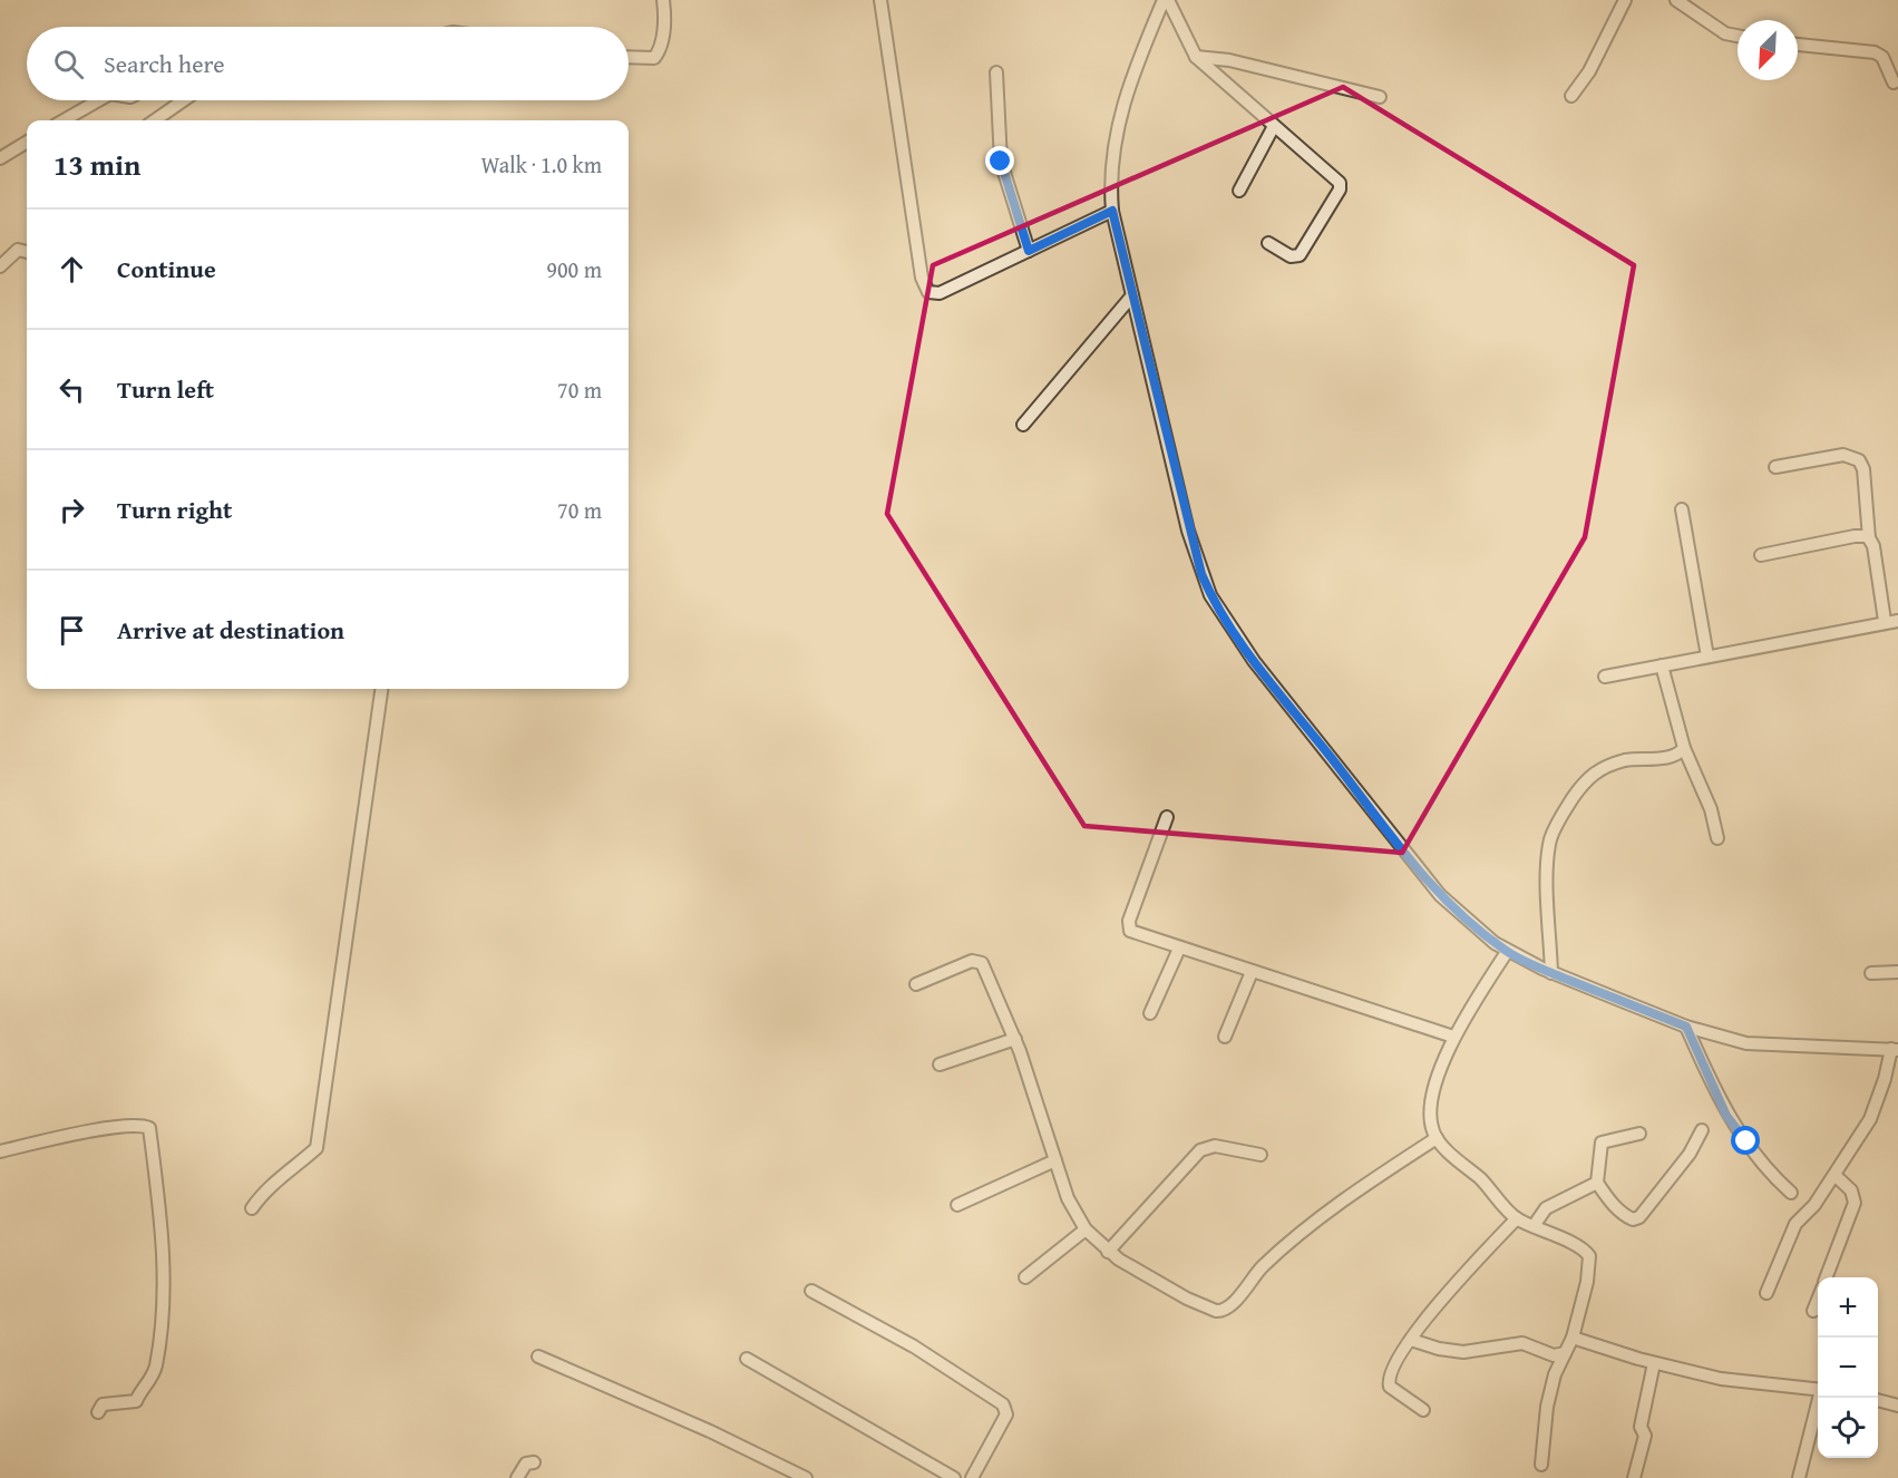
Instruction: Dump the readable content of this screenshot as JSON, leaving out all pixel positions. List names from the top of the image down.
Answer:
{
  "north": "bottom left",
  "page": {
    "search": "Search here",
    "heading": ["13 min", "Walk · 1.0 km"],
    "list": [
      ["Continue", "900 m"],
      ["Turn left", "70 m"],
      ["Turn right", "70 m"],
      "Arrive at destination"
    ],
    "map_buttons": ["+", "−"]
  }
}
